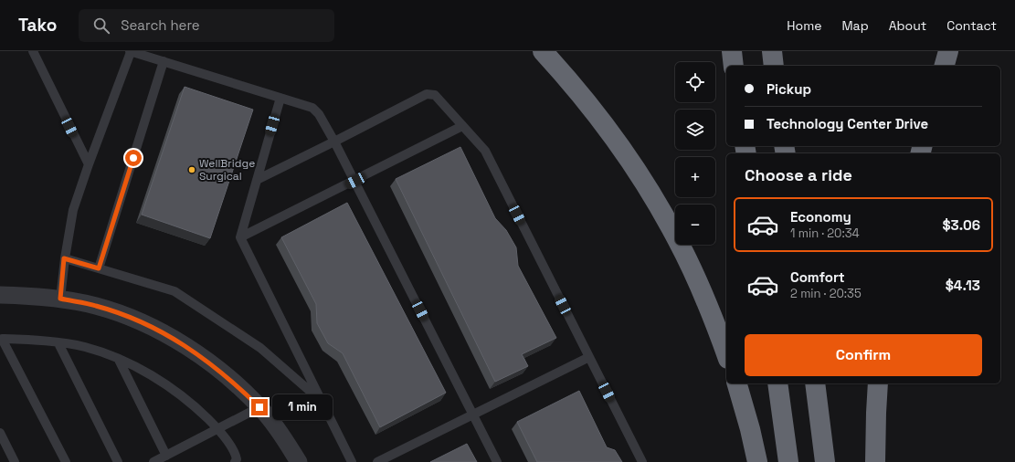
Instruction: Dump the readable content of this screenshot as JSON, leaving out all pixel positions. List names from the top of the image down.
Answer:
{
  "places": ["WellBridge Surgical"],
  "page": {
    "header": "Tako",
    "search": "Search here",
    "nav": [
      "Home",
      "Map",
      "About",
      "Contact"
    ],
    "map_buttons": ["+", "−"],
    "banner": ["Pickup", "Technology Center Drive"],
    "heading": "Choose a ride",
    "list": [
      {
        "name": "Economy",
        "note": "1 min · 20:34",
        "value": "$3.06"
      },
      {
        "name": "Comfort",
        "note": "2 min · 20:35",
        "value": "$4.13"
      }
    ],
    "buttons": "Confirm",
    "bubble": "1 min"
  }
}
